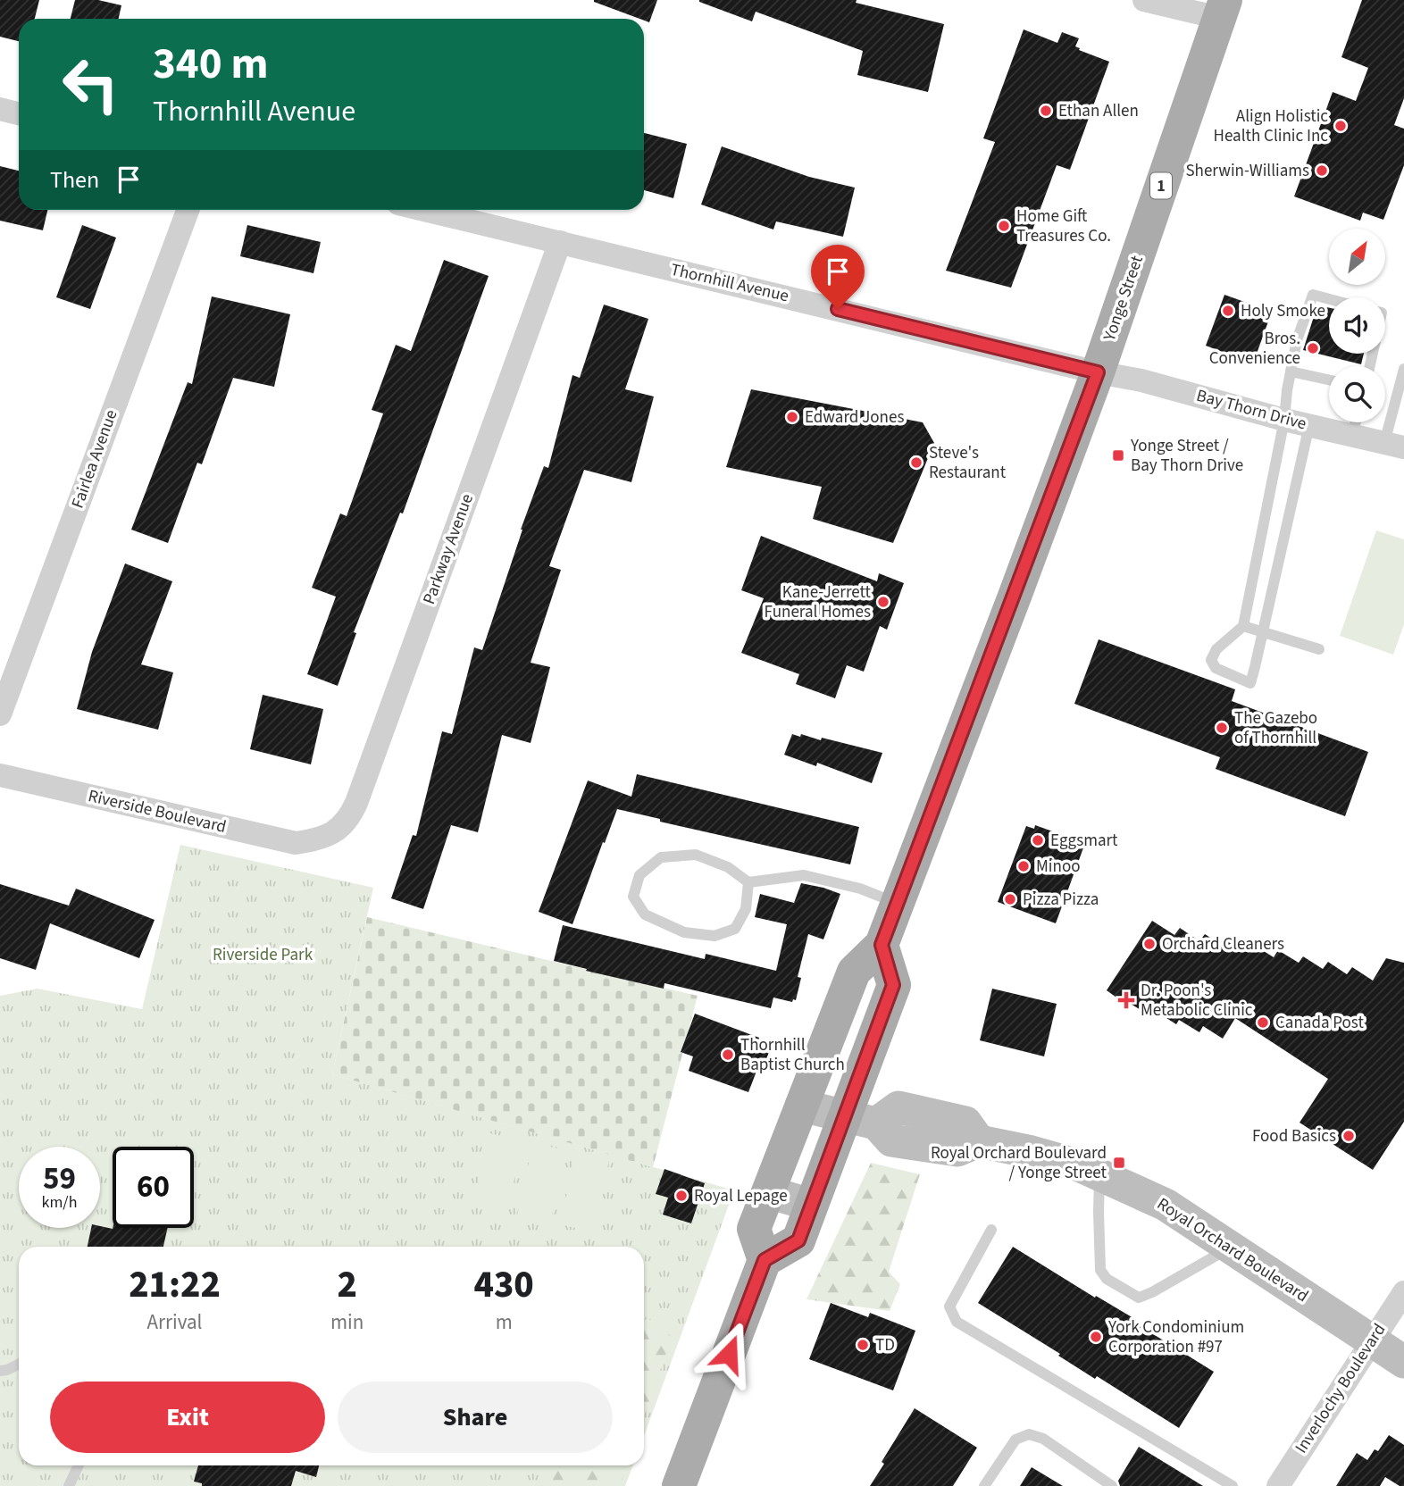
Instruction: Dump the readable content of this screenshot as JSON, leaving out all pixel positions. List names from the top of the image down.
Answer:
{
  "streets": {
    "main road": ["1", "Yonge Street"],
    "street": [
      "Thornhill Avenue",
      "Bay Thorn Drive",
      "Fairlea Avenue",
      "Parkway Avenue",
      "Riverside Boulevard",
      "Royal Orchard Boulevard",
      "Inverlochy Boulevard"
    ]
  },
  "crossings": [
    ["Thornhill Avenue", "Yonge Street"],
    ["Thornhill Avenue", "Bay Thorn Drive"],
    ["Thornhill Avenue", "Parkway Avenue"],
    ["Yonge Street", "Bay Thorn Drive"],
    ["Parkway Avenue", "Riverside Boulevard"],
    ["Royal Orchard Boulevard", "Inverlochy Boulevard"]
  ],
  "parks": ["Riverside Park"],
  "places": {
    "other": [
      "Ethan Allen",
      "Align Holistic Health Clinic Inc",
      "Sherwin-Williams",
      "Home Gift Treasures Co.",
      "Holy Smoke",
      "Bros. Convenience",
      "Edward Jones",
      "Steve's Restaurant",
      "Kane-Jerrett Funeral Homes",
      "The Gazebo of Thornhill",
      "Eggsmart",
      "Minoo",
      "Pizza Pizza",
      "Orchard Cleaners",
      "Canada Post",
      "Thornhill Baptist Church",
      "Food Basics",
      "Royal Lepage",
      "York Condominium Corporation #97",
      "TD"
    ],
    "transit": ["Yonge Street / Bay Thorn Drive", "Royal Orchard Boulevard / Yonge Street"],
    "health": ["Dr. Poon's Metabolic Clinic"]
  },
  "north": "top right",
  "page": {
    "turn": ["340 m", "Thornhill Avenue"],
    "then": "Then",
    "speed": "59 km/h",
    "limit": "60",
    "eta": [
      "21:22",
      "Arrival",
      "2",
      "min",
      "430",
      "m"
    ],
    "buttons": ["Exit", "Share"]
  }
}
